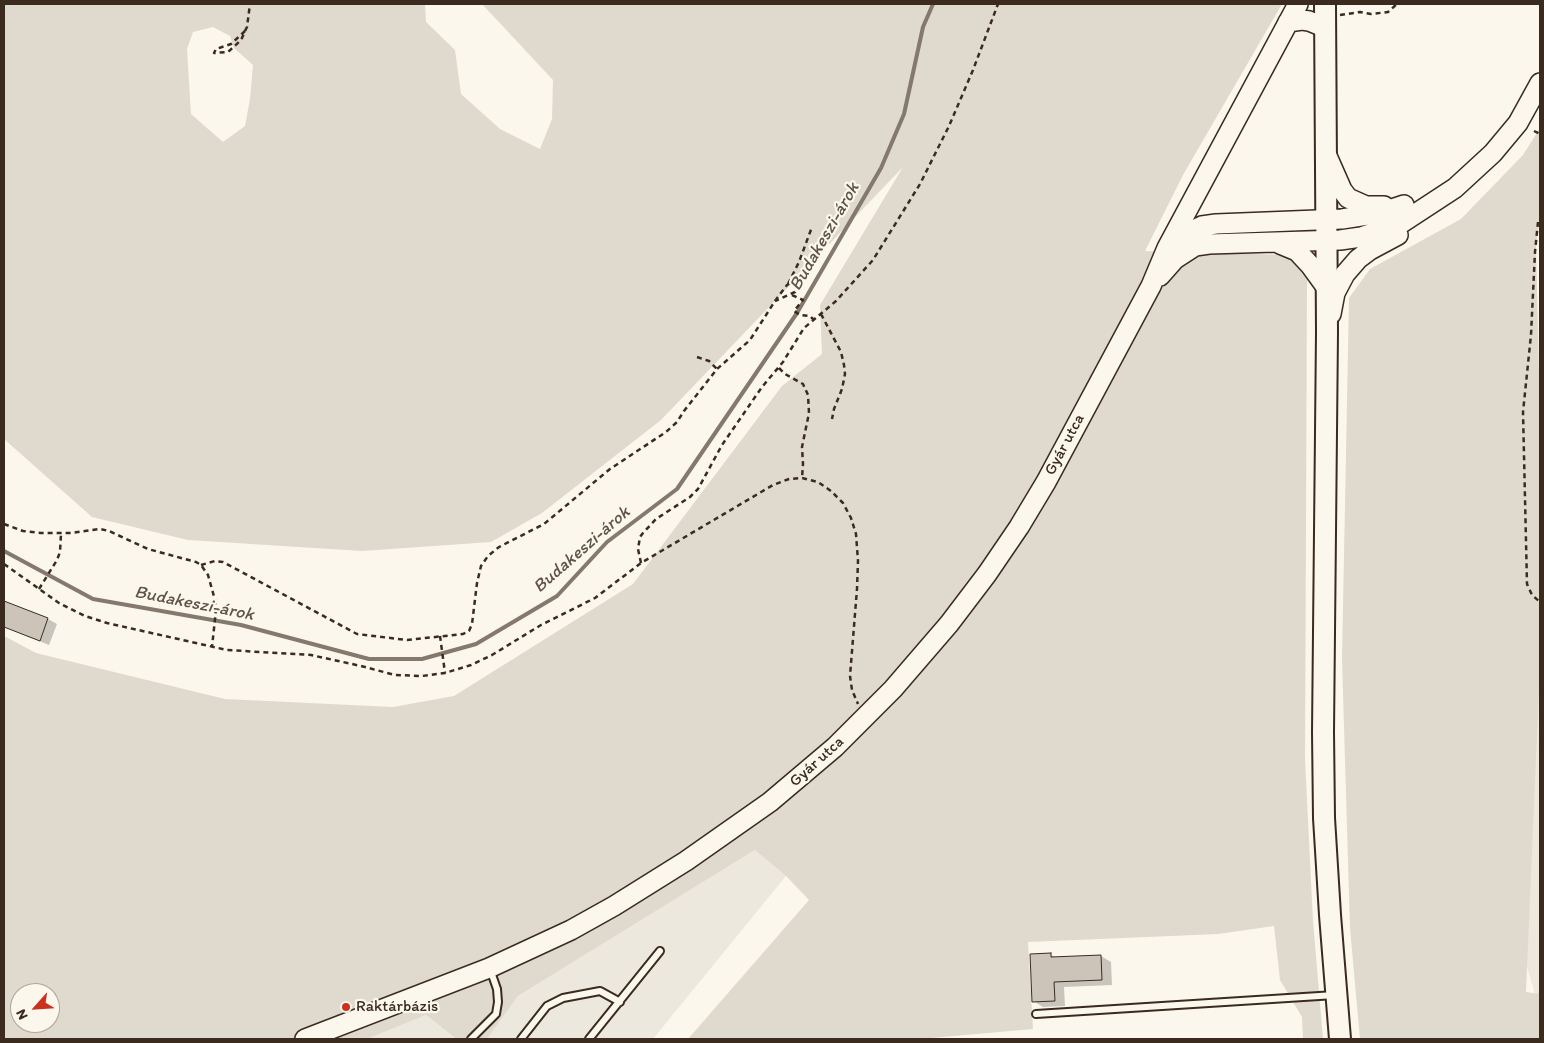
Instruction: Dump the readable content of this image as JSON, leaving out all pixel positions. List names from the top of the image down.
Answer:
{
  "streets": {
    "main road": ["Gyár utca"]
  },
  "water": ["Budakeszi-árok"],
  "places": ["Raktárbázis"],
  "north": "bottom left"
}
